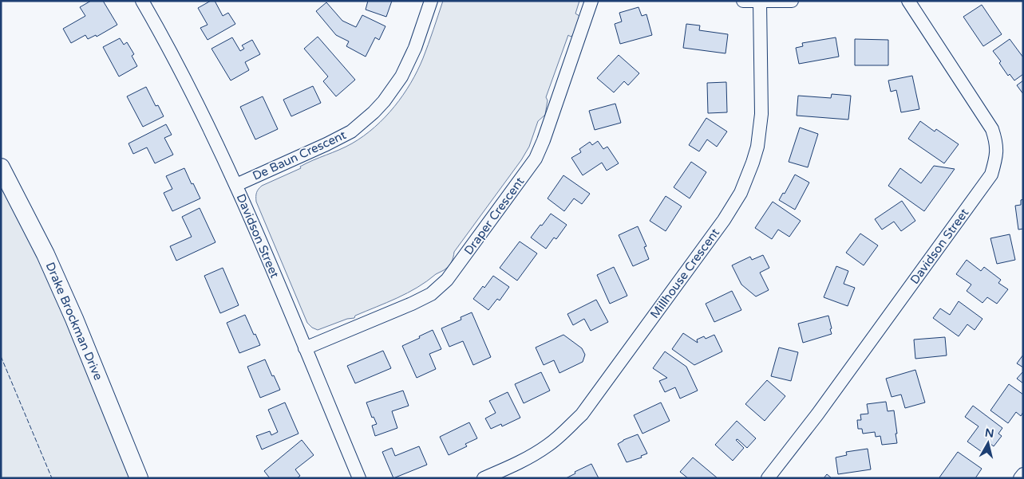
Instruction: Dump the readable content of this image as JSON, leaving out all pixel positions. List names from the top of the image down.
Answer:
{
  "streets": {
    "main road": ["Drake Brockman Drive"],
    "street": [
      "De Baun Crescent",
      "Draper Crescent",
      "Davidson Street",
      "Millhouse Crescent"
    ]
  },
  "crossings": [
    ["De Baun Crescent", "Davidson Street"],
    ["Draper Crescent", "Davidson Street"]
  ],
  "north": "top"
}
